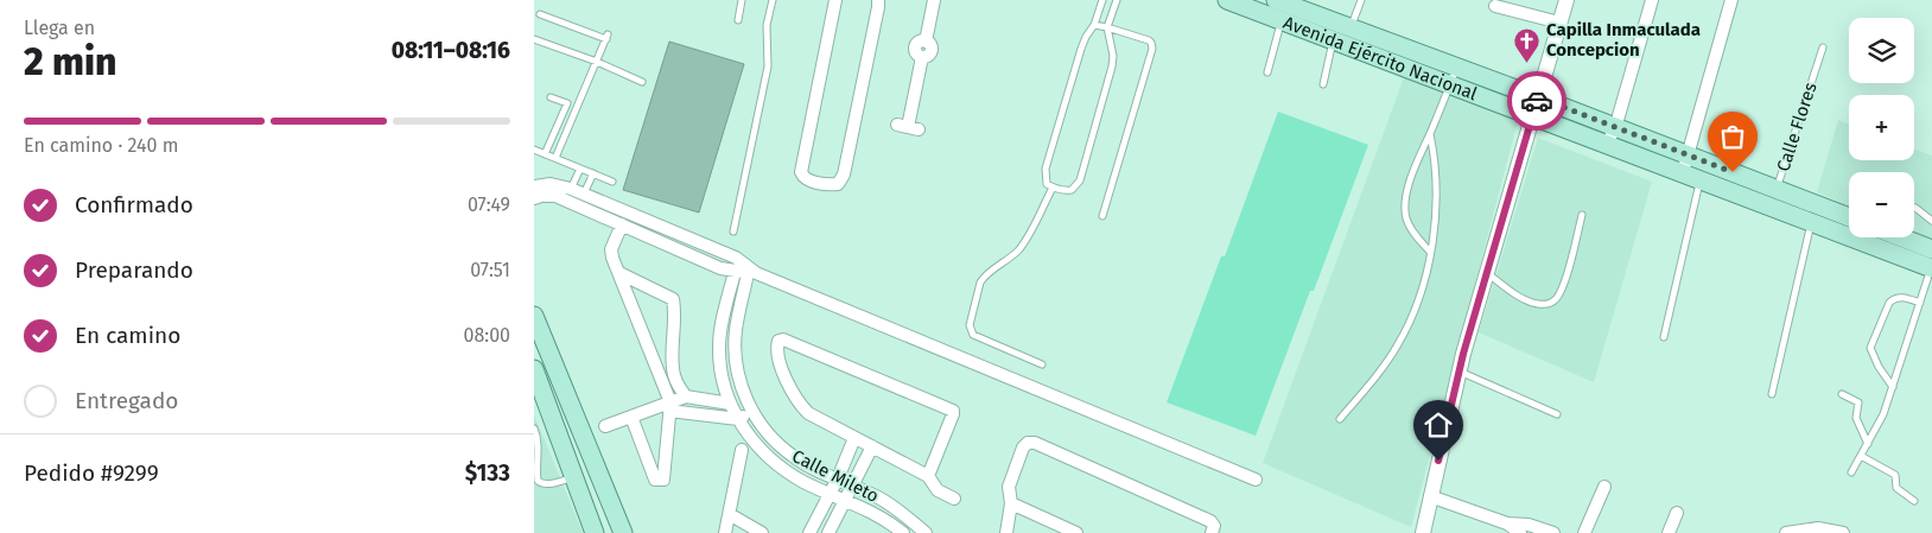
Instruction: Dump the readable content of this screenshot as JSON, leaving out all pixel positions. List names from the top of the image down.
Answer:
{
  "streets": {
    "main road": ["Avenida Ejército Nacional"],
    "street": ["Calle Mileto"],
    "lane": ["Calle Flores"]
  },
  "crossings": [
    ["Avenida Ejército Nacional", "Calle Flores"]
  ],
  "places": {
    "church": ["Capilla Inmaculada Concepcion"]
  },
  "page": {
    "heading": ["2 min", "Llega en", "08:11–08:16"],
    "panel": ["Pedido #9299", "$133"],
    "map_buttons": ["+", "−"],
    "bar": "En camino · 240 m",
    "list": [
      ["Confirmado", "07:49"],
      ["Preparando", "07:51"],
      ["En camino", "08:00"],
      "Entregado"
    ]
  }
}
